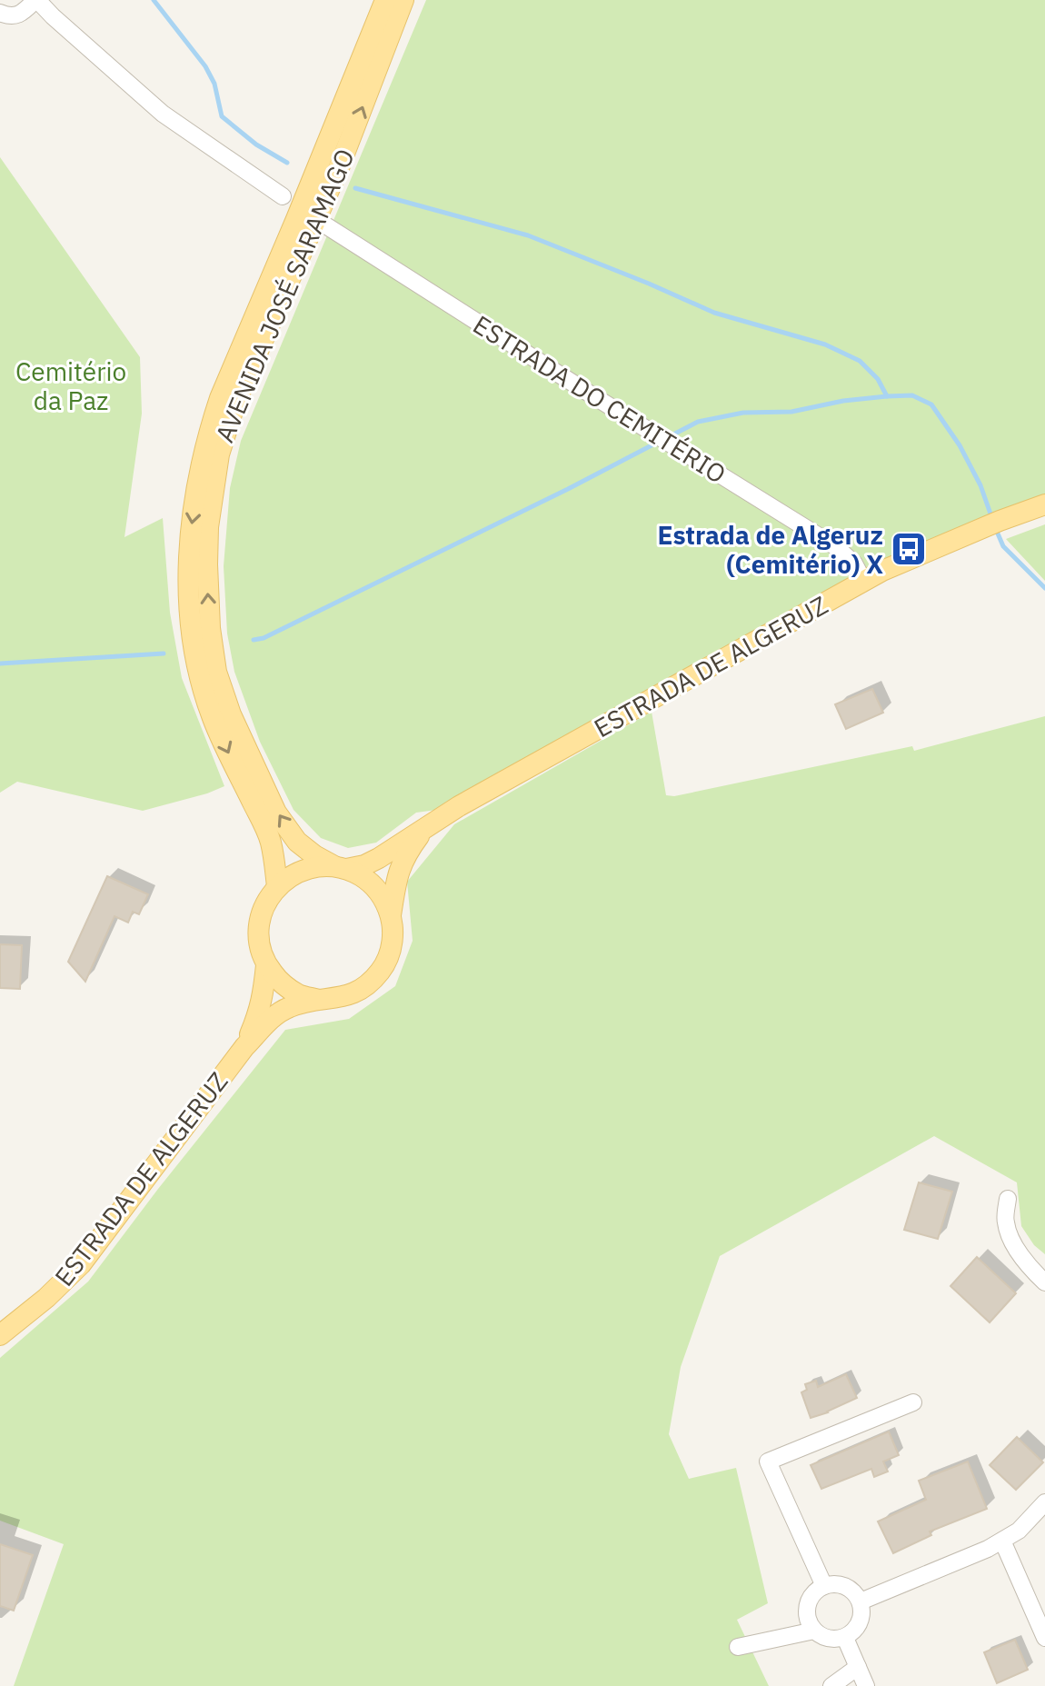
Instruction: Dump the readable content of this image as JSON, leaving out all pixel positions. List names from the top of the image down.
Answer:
{
  "streets": {
    "main road": ["AVENIDA JOSÉ SARAMAGO", "ESTRADA DE ALGERUZ"],
    "street": ["ESTRADA DO CEMITÉRIO"]
  },
  "crossings": [
    ["AVENIDA JOSÉ SARAMAGO", "ESTRADA DE ALGERUZ"],
    ["ESTRADA DO CEMITÉRIO", "ESTRADA DE ALGERUZ"]
  ],
  "parks": ["Cemitério da Paz"],
  "places": {
    "bus stop": ["Estrada de Algeruz (Cemitério) X"]
  }
}
